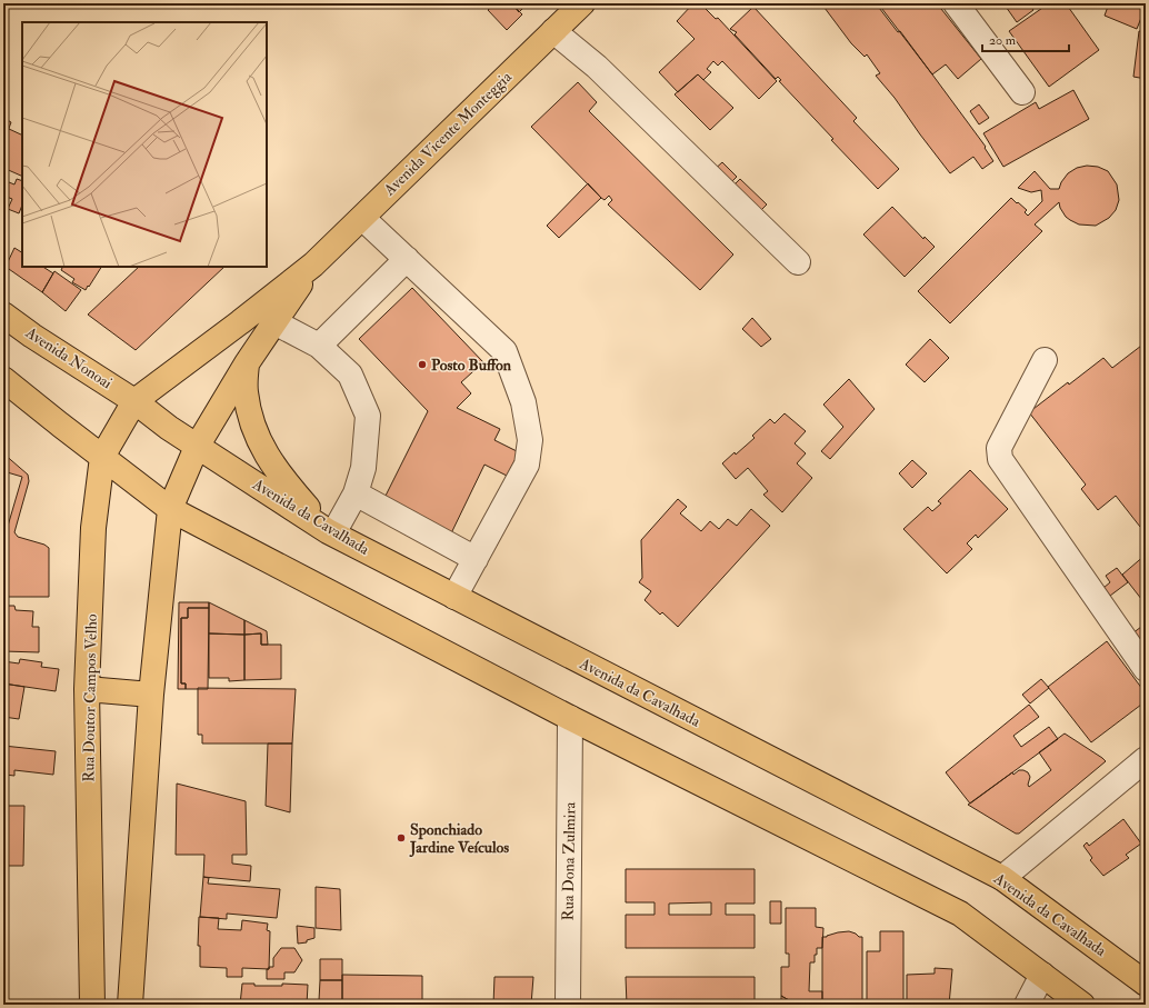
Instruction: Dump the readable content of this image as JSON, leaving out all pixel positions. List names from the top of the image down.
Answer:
{
  "streets": {
    "main road": [
      "Avenida Vicente Monteggia",
      "Avenida Nonoai",
      "Avenida da Cavalhada",
      "Rua Doutor Campos Velho"
    ],
    "street": ["Rua Dona Zulmira"]
  },
  "crossings": [
    ["Avenida Vicente Monteggia", "Avenida Nonoai"],
    ["Avenida Vicente Monteggia", "Avenida da Cavalhada"],
    ["Avenida Vicente Monteggia", "Rua Doutor Campos Velho"],
    ["Avenida Nonoai", "Avenida da Cavalhada"],
    ["Avenida Nonoai", "Rua Doutor Campos Velho"],
    ["Avenida da Cavalhada", "Rua Doutor Campos Velho"]
  ],
  "places": ["Posto Buffon", "Sponchiado Jardine Veículos"],
  "scale_bar": "20 m"
}
